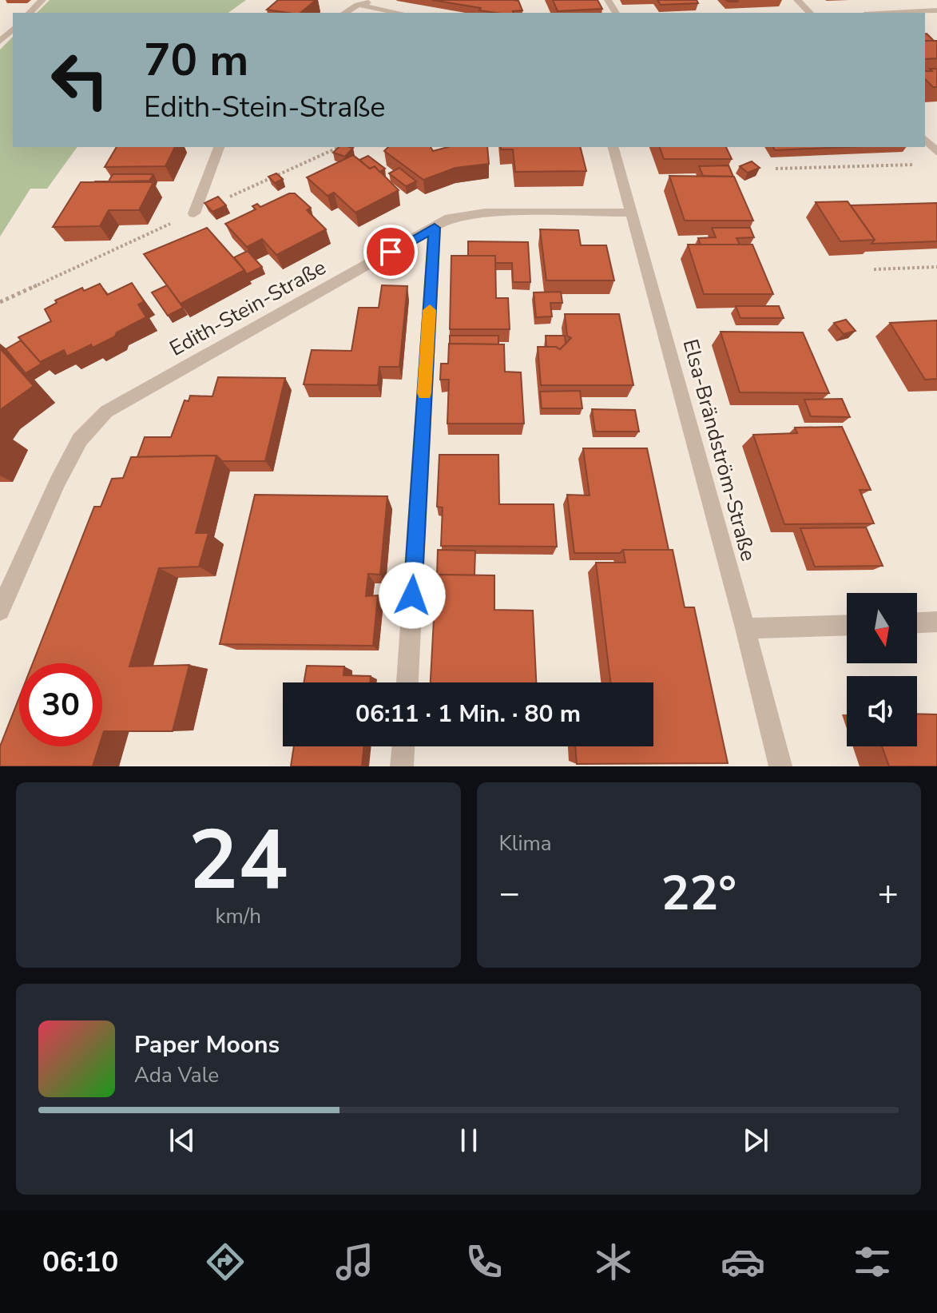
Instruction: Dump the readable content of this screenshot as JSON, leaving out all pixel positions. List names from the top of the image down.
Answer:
{
  "streets": {
    "street": ["Edith-Stein-Straße", "Elsa-Brändström-Straße"]
  },
  "crossings": [
    ["Edith-Stein-Straße", "Elsa-Brändström-Straße"]
  ],
  "north": "bottom",
  "page": {
    "turn": ["70 m", "Edith-Stein-Straße"],
    "limit": "30",
    "trip": "06:11 · 1 Min. · 80 m",
    "tile": [
      ["24", "km/h"],
      "Klima"
    ],
    "heat": ["−", "22°", "+"],
    "song": ["Paper Moons", "Ada Vale"],
    "tabs": "06:10"
  }
}
